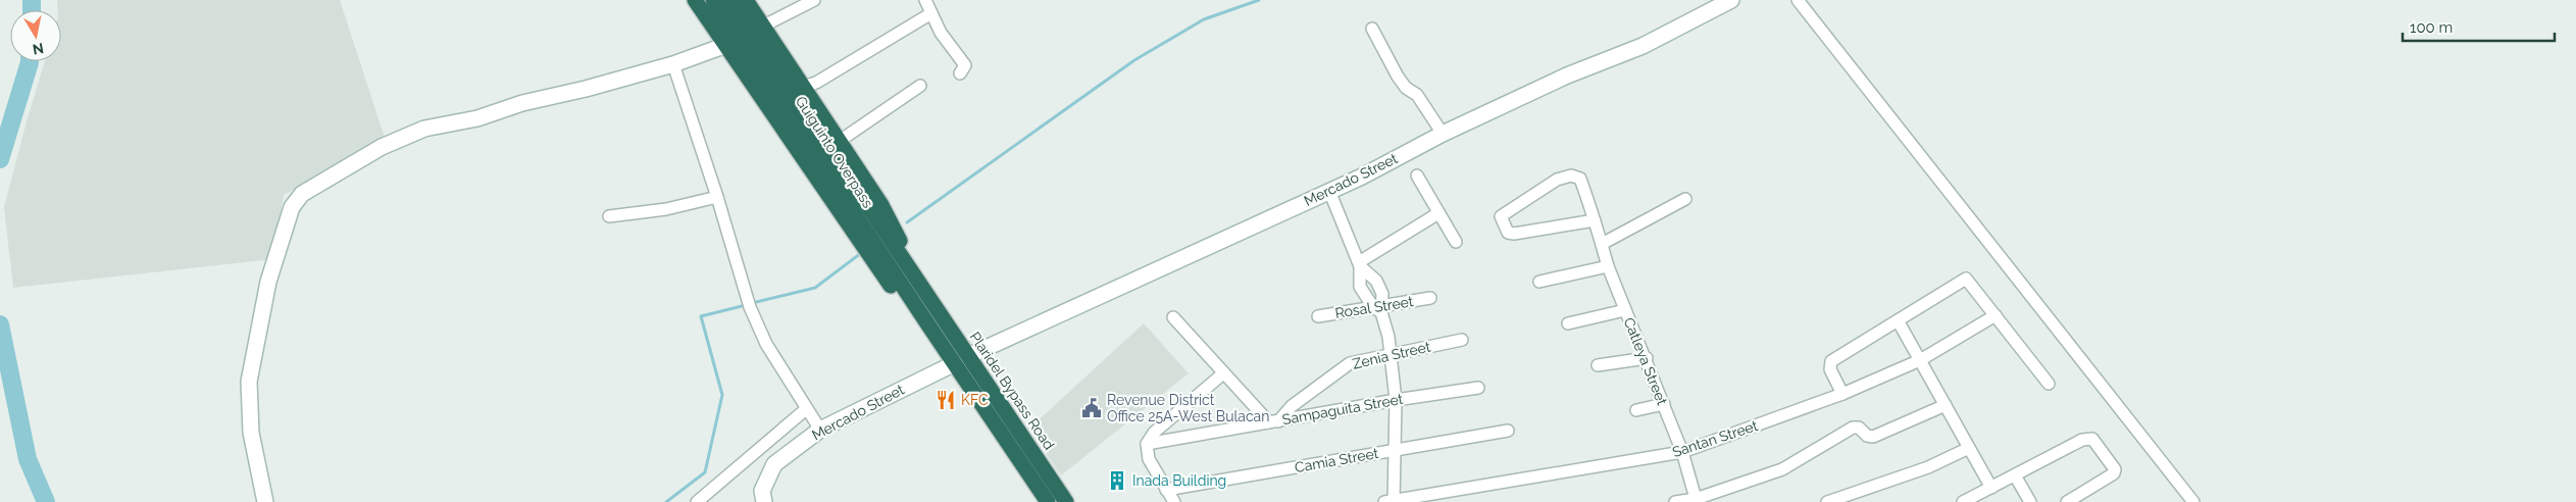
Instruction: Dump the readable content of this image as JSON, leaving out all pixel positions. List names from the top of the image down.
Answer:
{
  "streets": {
    "highway": ["Guiguinto Overpass", "Plaridel Bypass Road"],
    "street": [
      "Mercado Street",
      "Rosal Street",
      "Zenia Street",
      "Catleya Street",
      "Sampaguita Street",
      "Santan Street",
      "Camia Street"
    ]
  },
  "crossings": [
    ["Guiguinto Overpass", "Plaridel Bypass Road"],
    ["Mercado Street", "Plaridel Bypass Road"],
    ["Zenia Street", "Sampaguita Street"],
    ["Catleya Street", "Santan Street"]
  ],
  "places": {
    "restaurant": ["KFC"],
    "public building": ["Revenue District Office 25A-West Bulacan"],
    "building": ["Inada Building"]
  },
  "scale_bar": "100 m",
  "north": "bottom"
}
